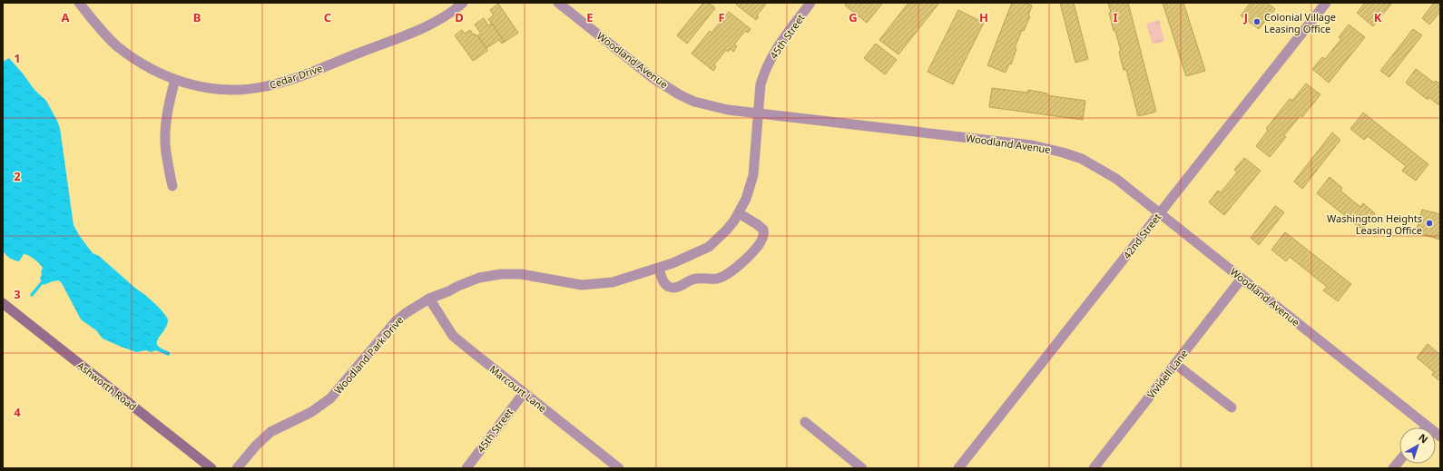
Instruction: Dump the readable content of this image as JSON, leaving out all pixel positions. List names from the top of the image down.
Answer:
{
  "streets": {
    "main road": ["Ashworth Road"],
    "street": [
      "45th Street",
      "Woodland Avenue",
      "Cedar Drive",
      "42nd Street",
      "Woodland Park Drive",
      "Vividell Lane",
      "Marcourt Lane"
    ]
  },
  "crossings": [
    ["45th Street", "Woodland Avenue"],
    ["45th Street", "Woodland Park Drive"],
    ["45th Street", "Marcourt Lane"],
    ["Woodland Avenue", "42nd Street"],
    ["Woodland Avenue", "Woodland Park Drive"],
    ["Woodland Avenue", "Vividell Lane"],
    ["Woodland Park Drive", "Marcourt Lane"]
  ],
  "places": ["Colonial Village Leasing Office", "Washington Heights Leasing Office"],
  "north": "top right",
  "grid": {
    "columns": [
      "A",
      "B",
      "C",
      "D",
      "E",
      "F",
      "G",
      "H",
      "I",
      "J",
      "K"
    ],
    "rows": [
      "1",
      "2",
      "3",
      "4"
    ]
  }
}
